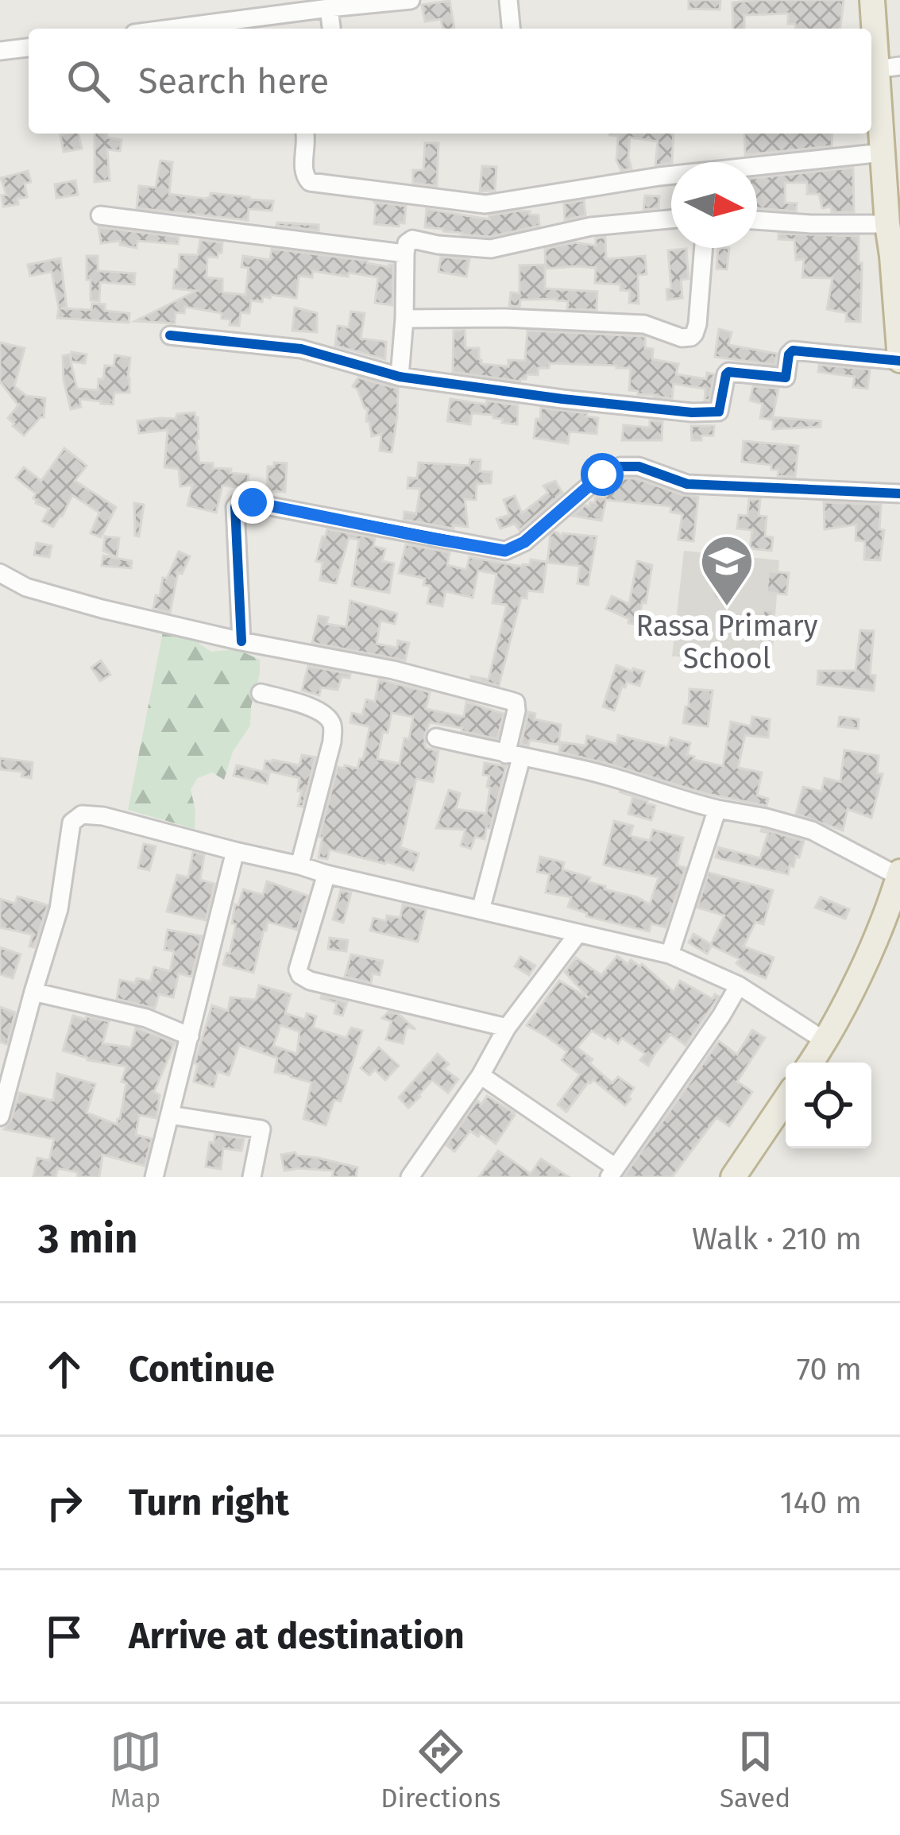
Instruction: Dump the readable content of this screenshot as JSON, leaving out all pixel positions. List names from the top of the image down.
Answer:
{
  "places": {
    "school or university": ["Rassa Primary School"]
  },
  "north": "right",
  "page": {
    "search": "Search here",
    "heading": ["3 min", "Walk · 210 m"],
    "list": [
      ["Continue", "70 m"],
      ["Turn right", "140 m"],
      "Arrive at destination"
    ],
    "nav": ["Map", "Directions", "Saved"]
  }
}
